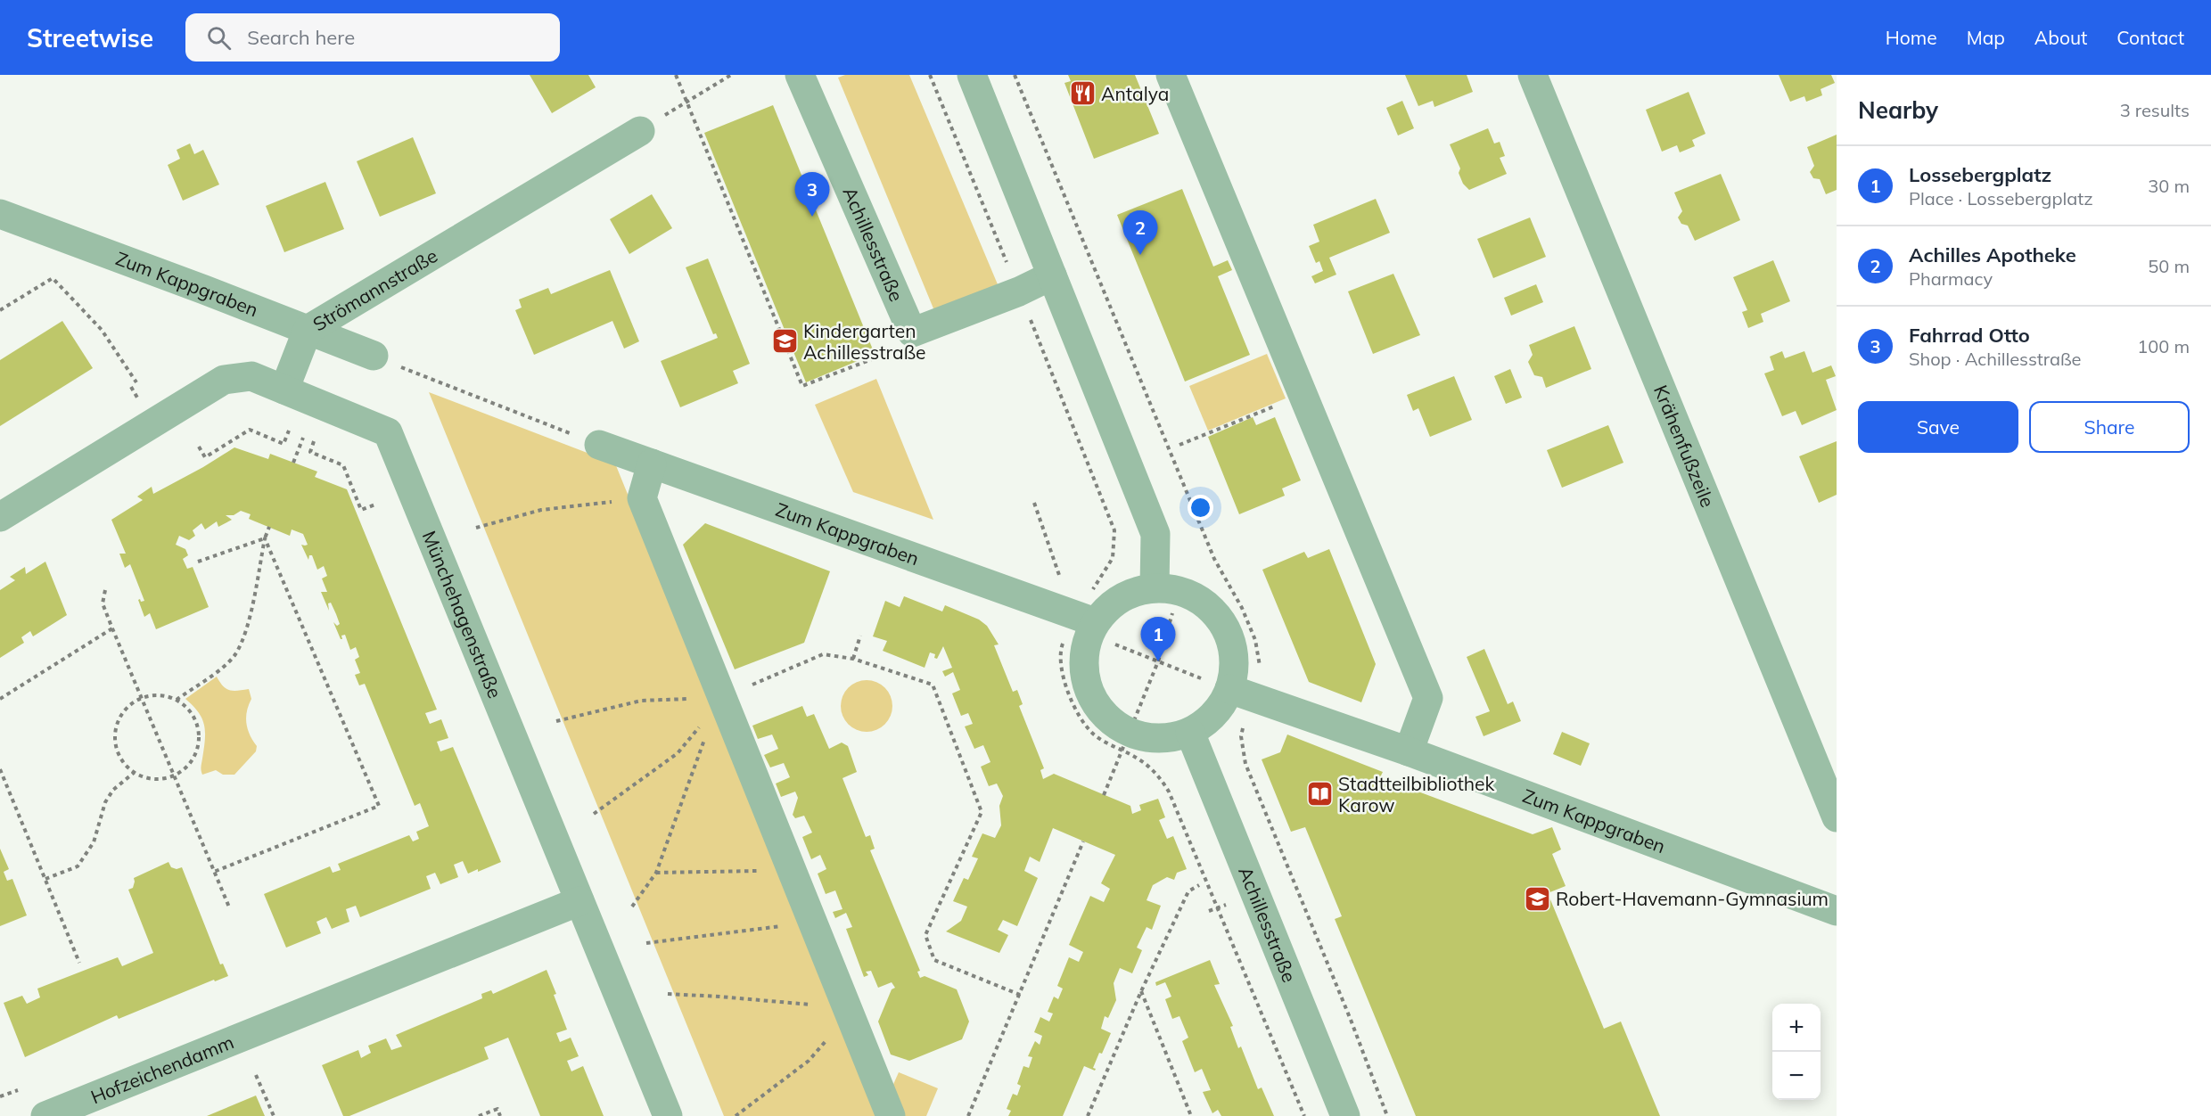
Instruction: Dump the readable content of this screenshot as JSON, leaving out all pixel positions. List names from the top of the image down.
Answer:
{
  "streets": {
    "street": [
      "Achillesstraße",
      "Zum Kappgraben",
      "Strömannstraße",
      "Krähenfußzeile",
      "Münchehagenstraße",
      "Hofzeichendamm"
    ]
  },
  "crossings": [
    ["Zum Kappgraben", "Strömannstraße"],
    ["Strömannstraße", "Münchehagenstraße"],
    ["Münchehagenstraße", "Hofzeichendamm"]
  ],
  "places": {
    "restaurant": ["Antalya"],
    "school or university": ["Kindergarten Achillesstraße", "Robert-Havemann-Gymnasium"],
    "library": ["Stadtteilbibliothek Karow"]
  },
  "page": {
    "header": "Streetwise",
    "search": "Search here",
    "nav": [
      "Home",
      "Map",
      "About",
      "Contact"
    ],
    "heading": ["Nearby", "3 results"],
    "list": [
      {
        "mark": "1",
        "name": "Lossebergplatz",
        "note": "Place · Lossebergplatz",
        "value": "30 m"
      },
      {
        "mark": "2",
        "name": "Achilles Apotheke",
        "note": "Pharmacy",
        "value": "50 m"
      },
      {
        "mark": "3",
        "name": "Fahrrad Otto",
        "note": "Shop · Achillesstraße",
        "value": "100 m"
      }
    ],
    "pins": ["3", "2", "1"],
    "buttons": ["Save", "Share"],
    "map_buttons": ["+", "−"]
  }
}
